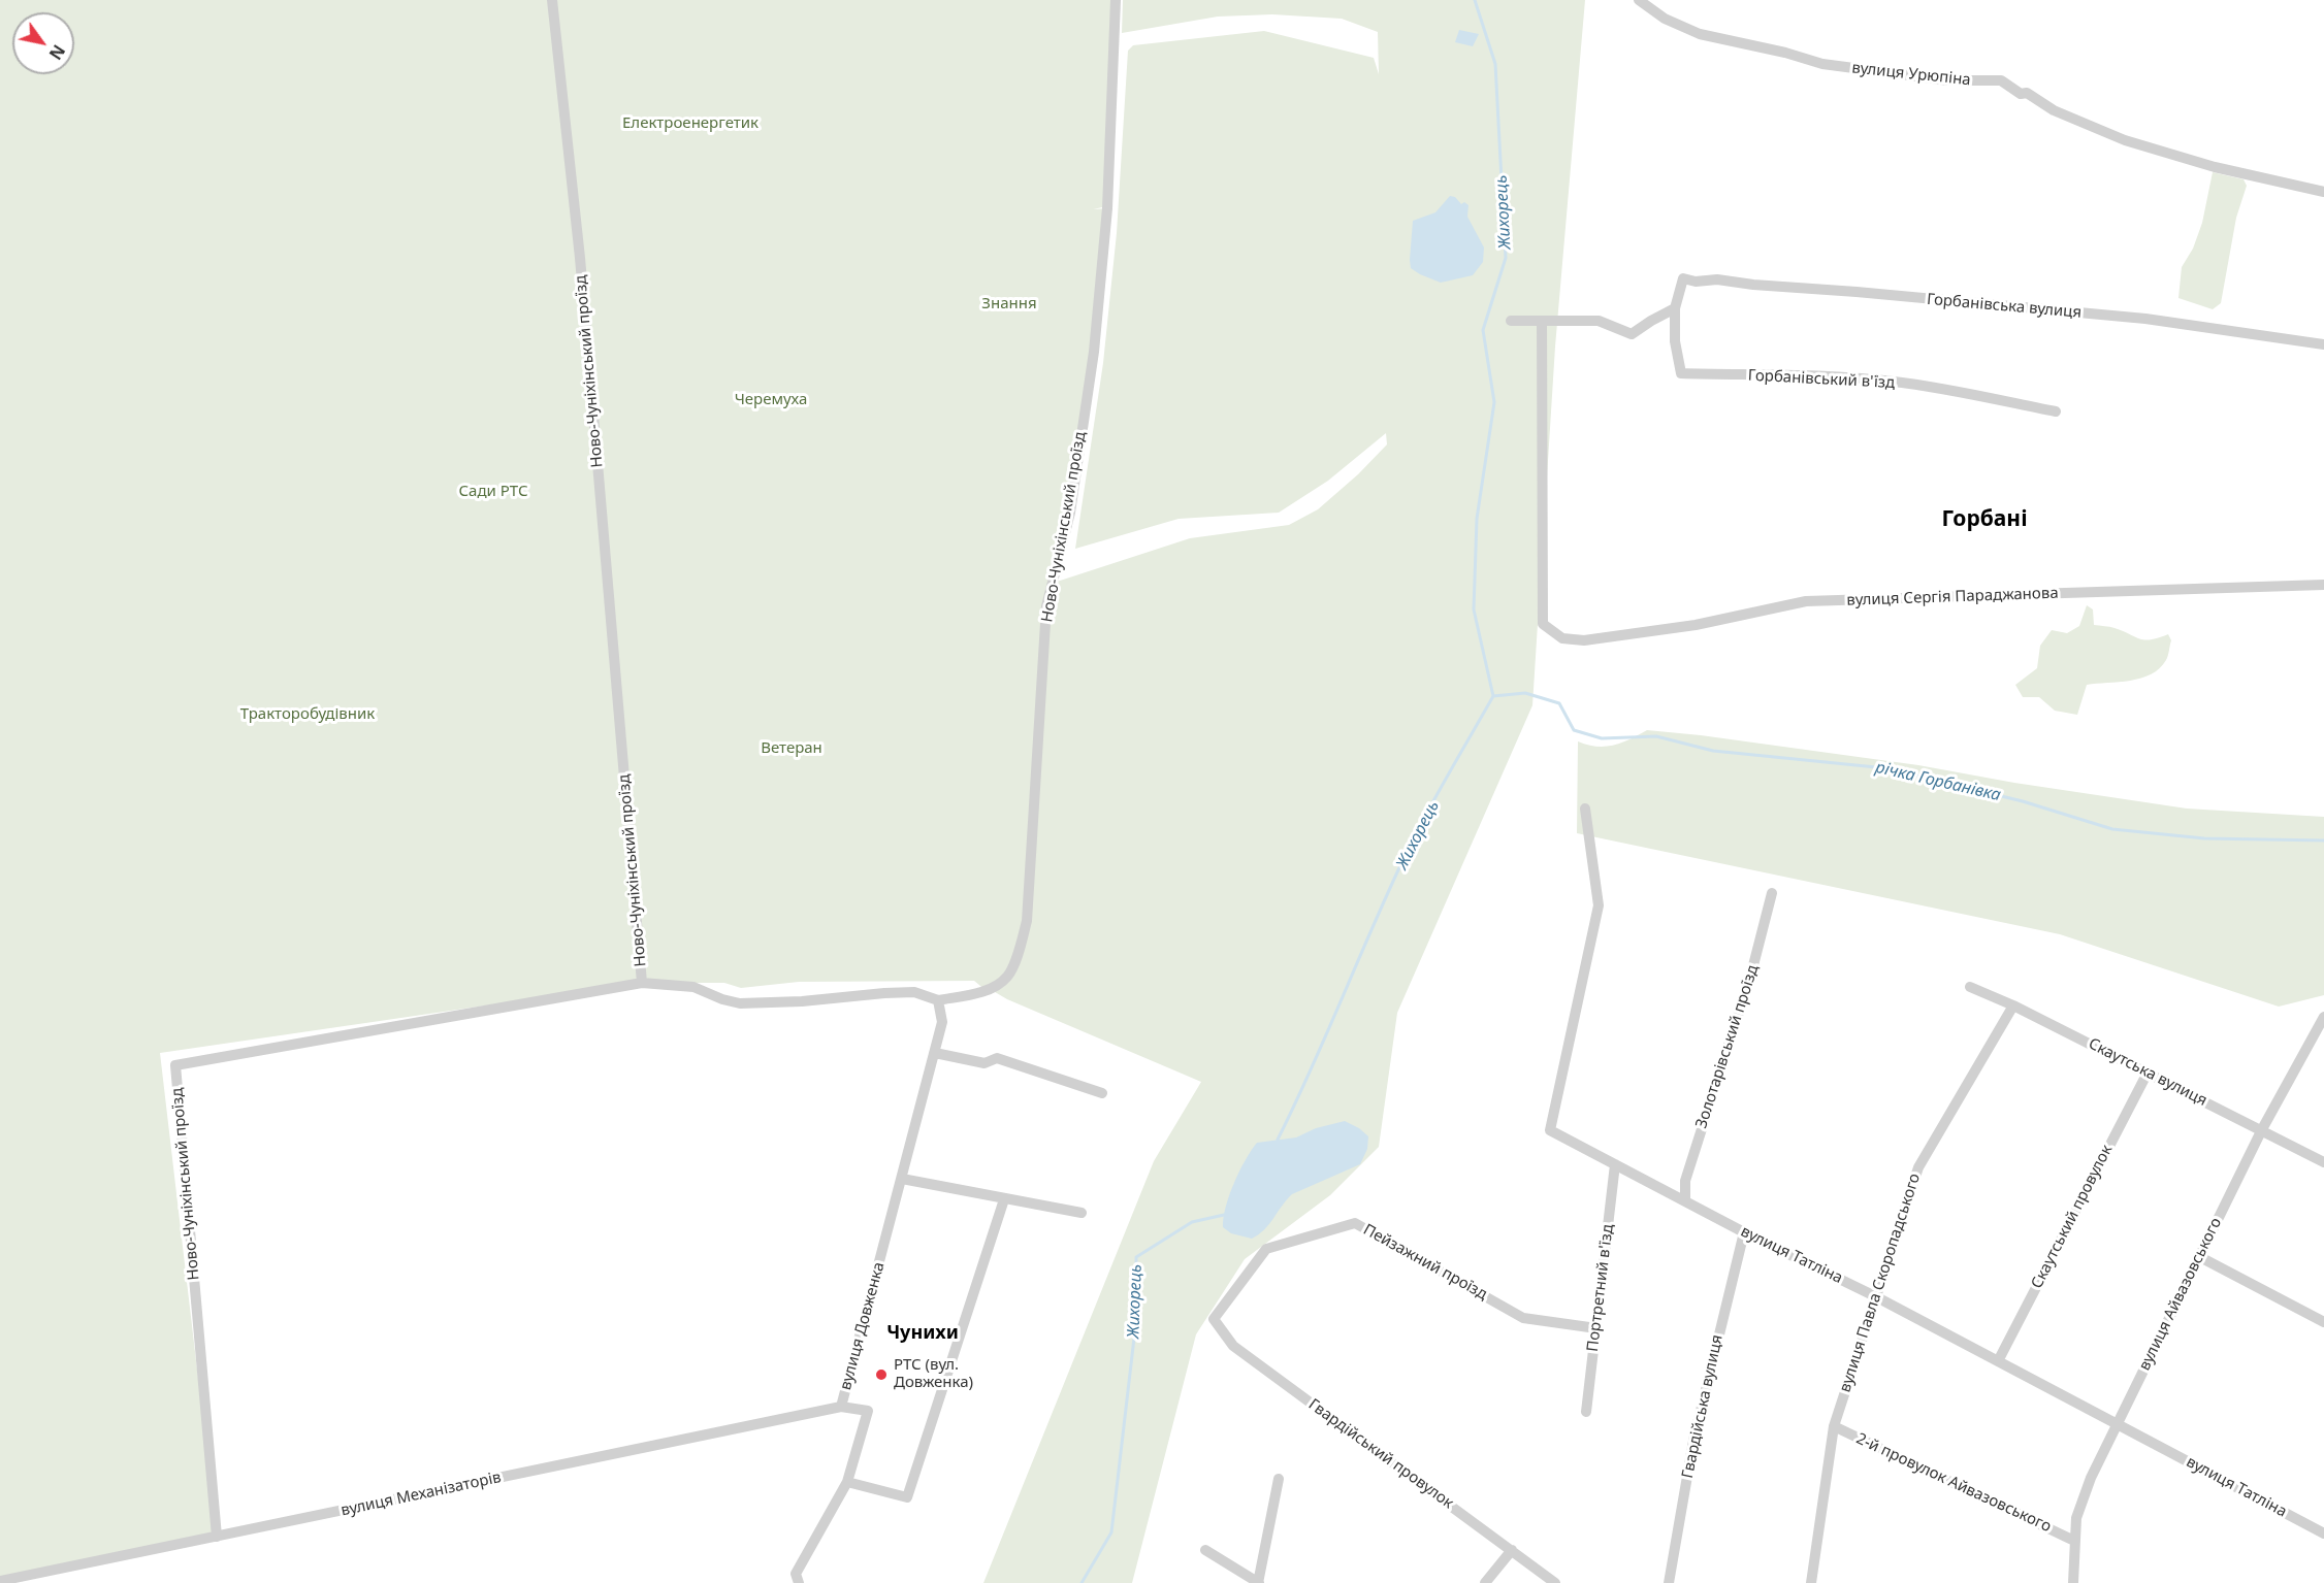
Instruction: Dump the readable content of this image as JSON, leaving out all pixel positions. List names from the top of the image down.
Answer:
{
  "streets": {
    "street": [
      "вулиця Урюпіна",
      "Горбанівська вулиця",
      "Ново-Чуніхінський проїзд",
      "Горбанівський в'їзд",
      "вулиця Сергія Параджанова",
      "Золотарівський проїзд",
      "Скаутська вулиця",
      "Скаутський провулок",
      "вулиця Татліна",
      "Пейзажний проїзд",
      "вулиця Павла Скоропадського",
      "Портретний в'їзд",
      "вулиця Айвазовського",
      "вулиця Довженка",
      "Гвардійська вулиця",
      "Гвардійський провулок",
      "2-й провулок Айвазовського",
      "вулиця Механізаторів"
    ]
  },
  "crossings": [
    ["Горбанівська вулиця", "Горбанівський в'їзд"],
    ["Ново-Чуніхінський проїзд", "вулиця Довженка"],
    ["Ново-Чуніхінський проїзд", "вулиця Механізаторів"],
    ["Золотарівський проїзд", "вулиця Татліна"],
    ["Скаутська вулиця", "Скаутський провулок"],
    ["Скаутська вулиця", "вулиця Павла Скоропадського"],
    ["Скаутська вулиця", "вулиця Айвазовського"],
    ["Скаутський провулок", "вулиця Татліна"],
    ["вулиця Татліна", "вулиця Павла Скоропадського"],
    ["вулиця Татліна", "Портретний в'їзд"],
    ["вулиця Татліна", "вулиця Айвазовського"],
    ["вулиця Татліна", "Гвардійська вулиця"],
    ["Пейзажний проїзд", "Портретний в'їзд"],
    ["Пейзажний проїзд", "Гвардійський провулок"],
    ["вулиця Павла Скоропадського", "2-й провулок Айвазовського"],
    ["вулиця Айвазовського", "2-й провулок Айвазовського"],
    ["вулиця Довженка", "вулиця Механізаторів"]
  ],
  "districts": ["Горбані", "Чунихи"],
  "water": ["Жихорець", "річка Горбанівка"],
  "parks": [
    "Електроенергетик",
    "Знання",
    "Черемуха",
    "Сади РТС",
    "Тракторобудівник",
    "Ветеран"
  ],
  "places": ["РТС (вул. Довженка)"],
  "north": "bottom right"
}
